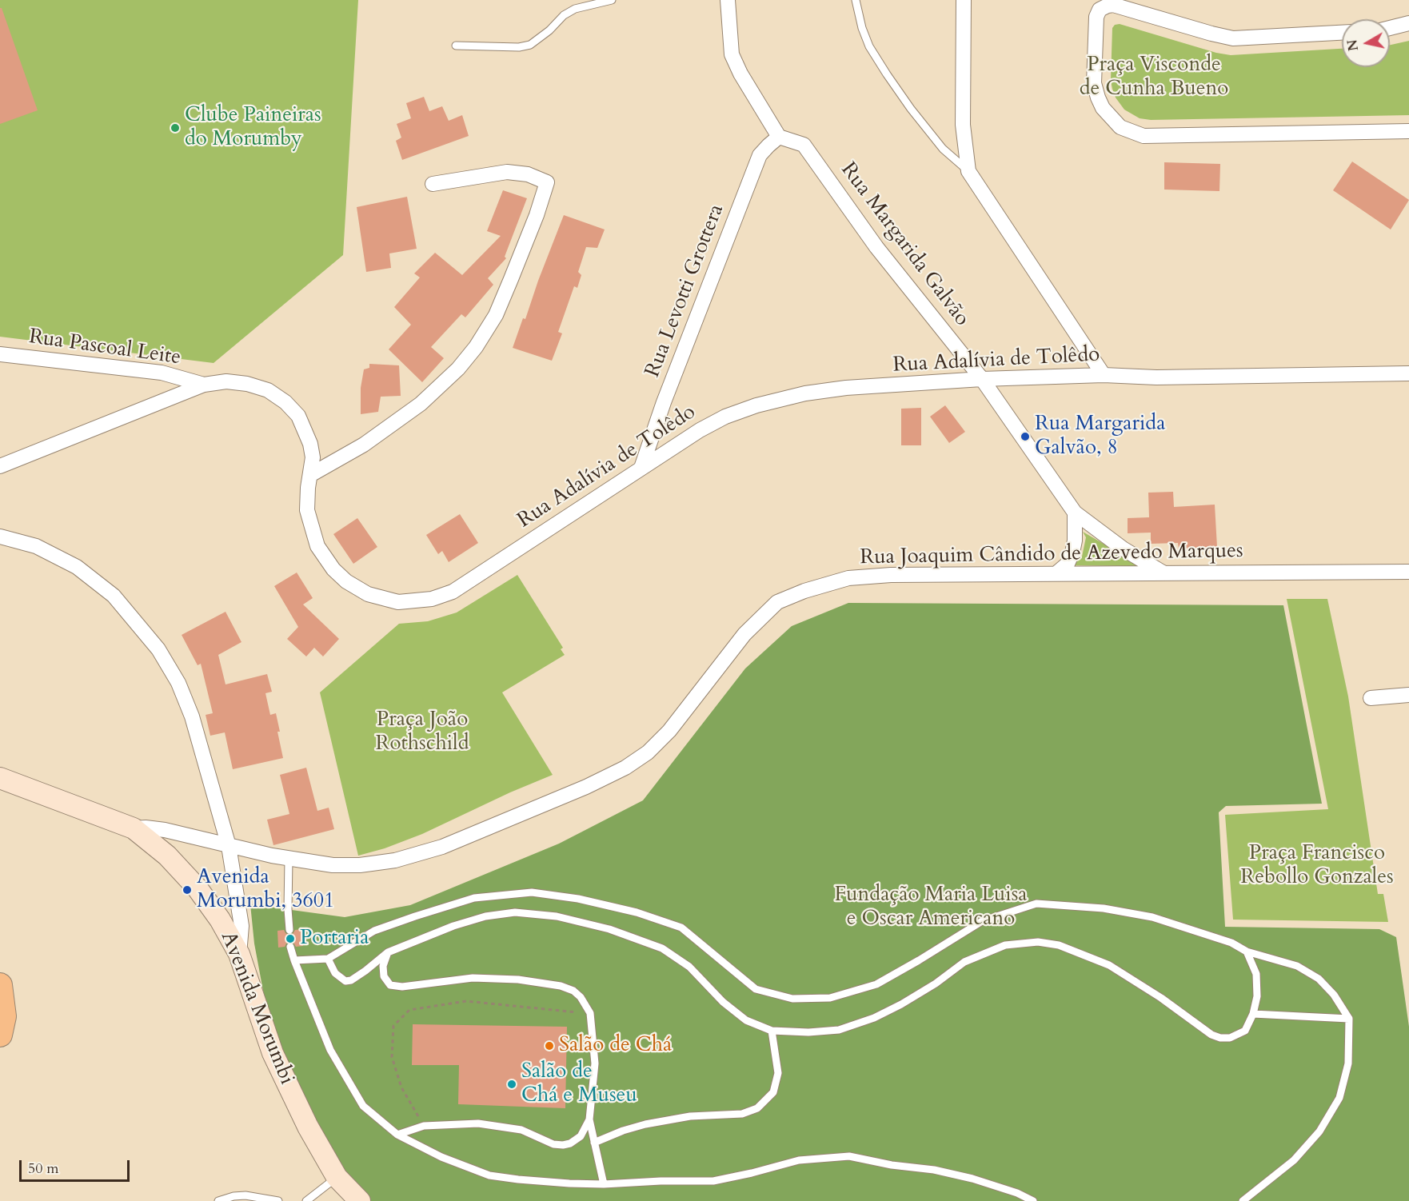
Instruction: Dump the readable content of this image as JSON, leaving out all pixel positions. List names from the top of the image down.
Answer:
{
  "streets": {
    "main road": ["Avenida Morumbi"],
    "street": [
      "Rua Margarida Galvão",
      "Rua Levotti Grottera",
      "Rua Pascoal Leite",
      "Rua Adalívia de Tolêdo",
      "Rua Joaquim Cândido de Azevedo Marques"
    ]
  },
  "crossings": [
    ["Rua Margarida Galvão", "Rua Levotti Grottera"],
    ["Rua Margarida Galvão", "Rua Adalívia de Tolêdo"],
    ["Rua Margarida Galvão", "Rua Joaquim Cândido de Azevedo Marques"],
    ["Rua Levotti Grottera", "Rua Adalívia de Tolêdo"],
    ["Rua Pascoal Leite", "Rua Adalívia de Tolêdo"],
    ["Rua Joaquim Cândido de Azevedo Marques", "Avenida Morumbi"]
  ],
  "parks": [
    "Praça Visconde de Cunha Bueno",
    "Praça João Rothschild",
    "Praça Francisco Rebollo Gonzales",
    "Fundação Maria Luisa e Oscar Americano"
  ],
  "places": [
    "Clube Paineiras do Morumby",
    "Rua Margarida Galvão, 8",
    "Avenida Morumbi, 3601",
    "Portaria",
    "Salão de Chá",
    "Salão de Chá e Museu"
  ],
  "scale_bar": "50 m",
  "north": "left"
}
